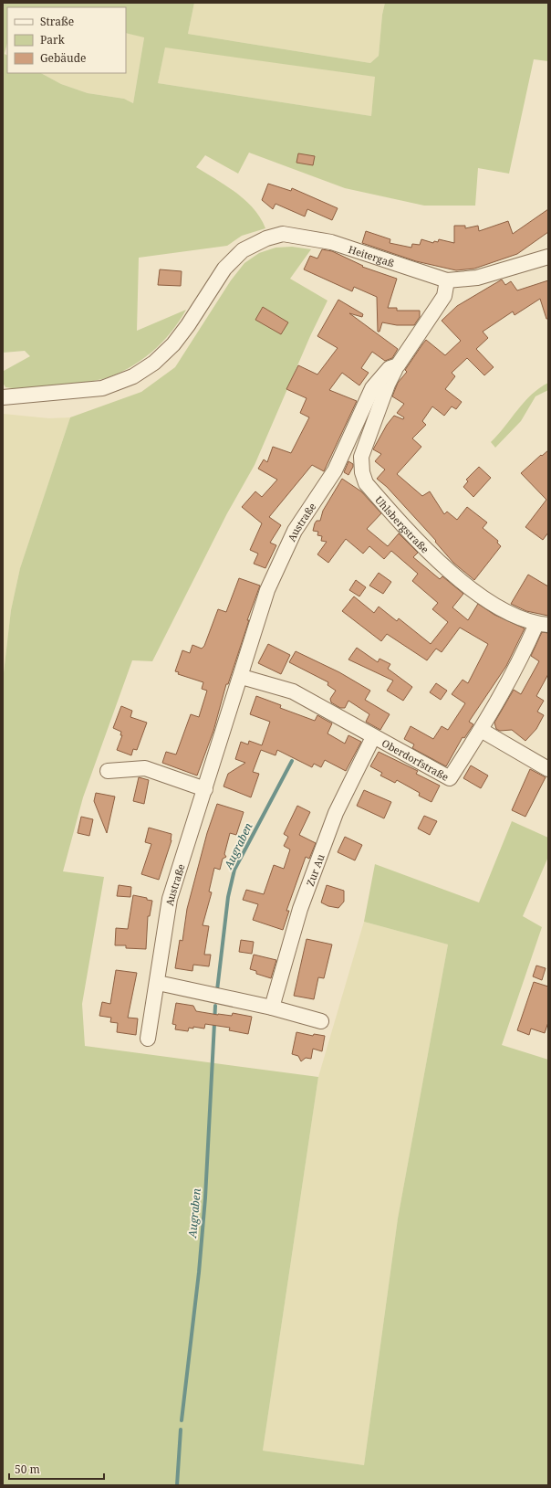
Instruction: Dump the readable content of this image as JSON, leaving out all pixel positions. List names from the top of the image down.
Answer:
{
  "streets": {
    "street": [
      "Heitergaß",
      "Austraße",
      "Uhlsbergstraße",
      "Oberdorfstraße",
      "Zur Au"
    ]
  },
  "crossings": [
    ["Heitergaß", "Austraße"],
    ["Austraße", "Uhlsbergstraße"],
    ["Austraße", "Oberdorfstraße"],
    ["Uhlsbergstraße", "Oberdorfstraße"],
    ["Oberdorfstraße", "Zur Au"]
  ],
  "water": ["Augraben"],
  "legend": ["Straße", "Park", "Gebäude"],
  "scale_bar": "50 m"
}
